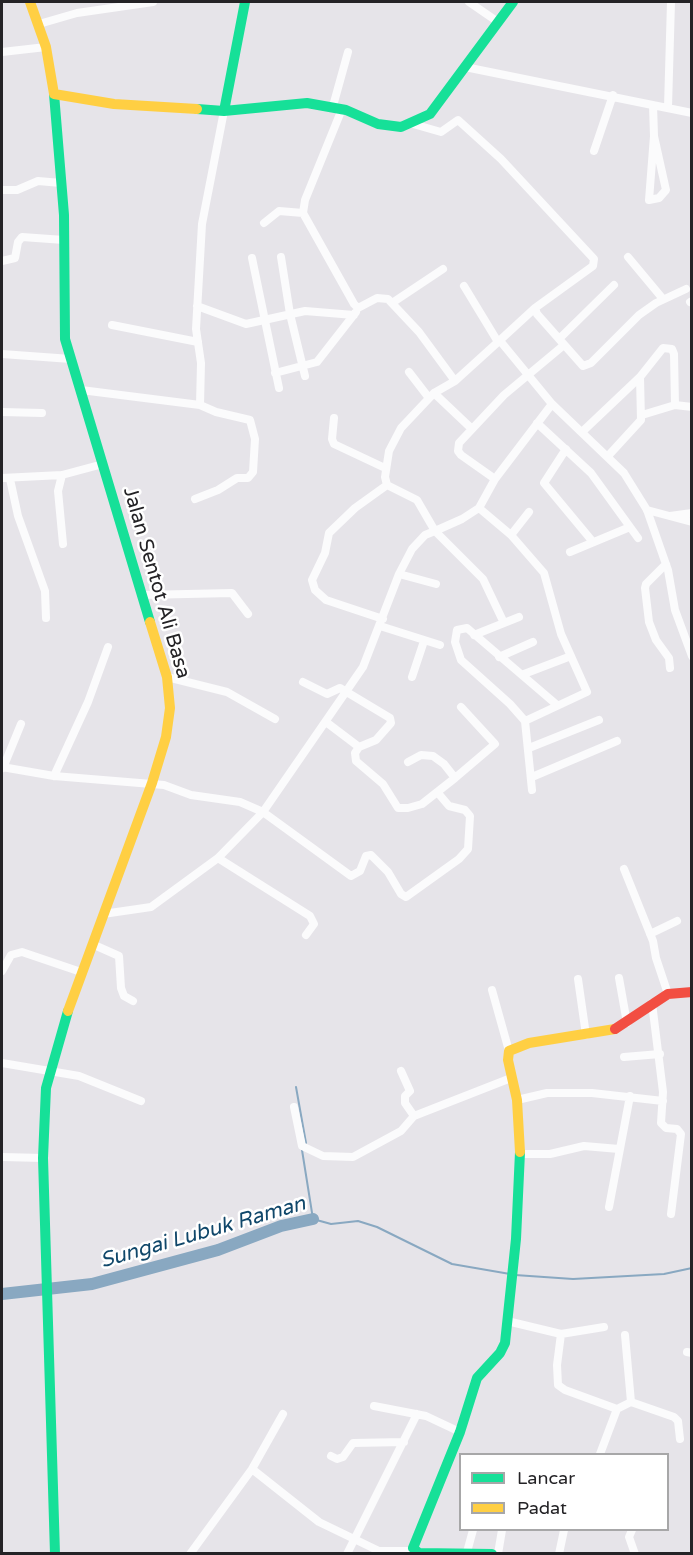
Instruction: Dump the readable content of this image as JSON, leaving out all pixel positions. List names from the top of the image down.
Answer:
{
  "streets": {
    "main road": ["Jalan Sentot Ali Basa"]
  },
  "water": ["Sungai Lubuk Raman"],
  "legend": ["Lancar", "Padat"]
}
